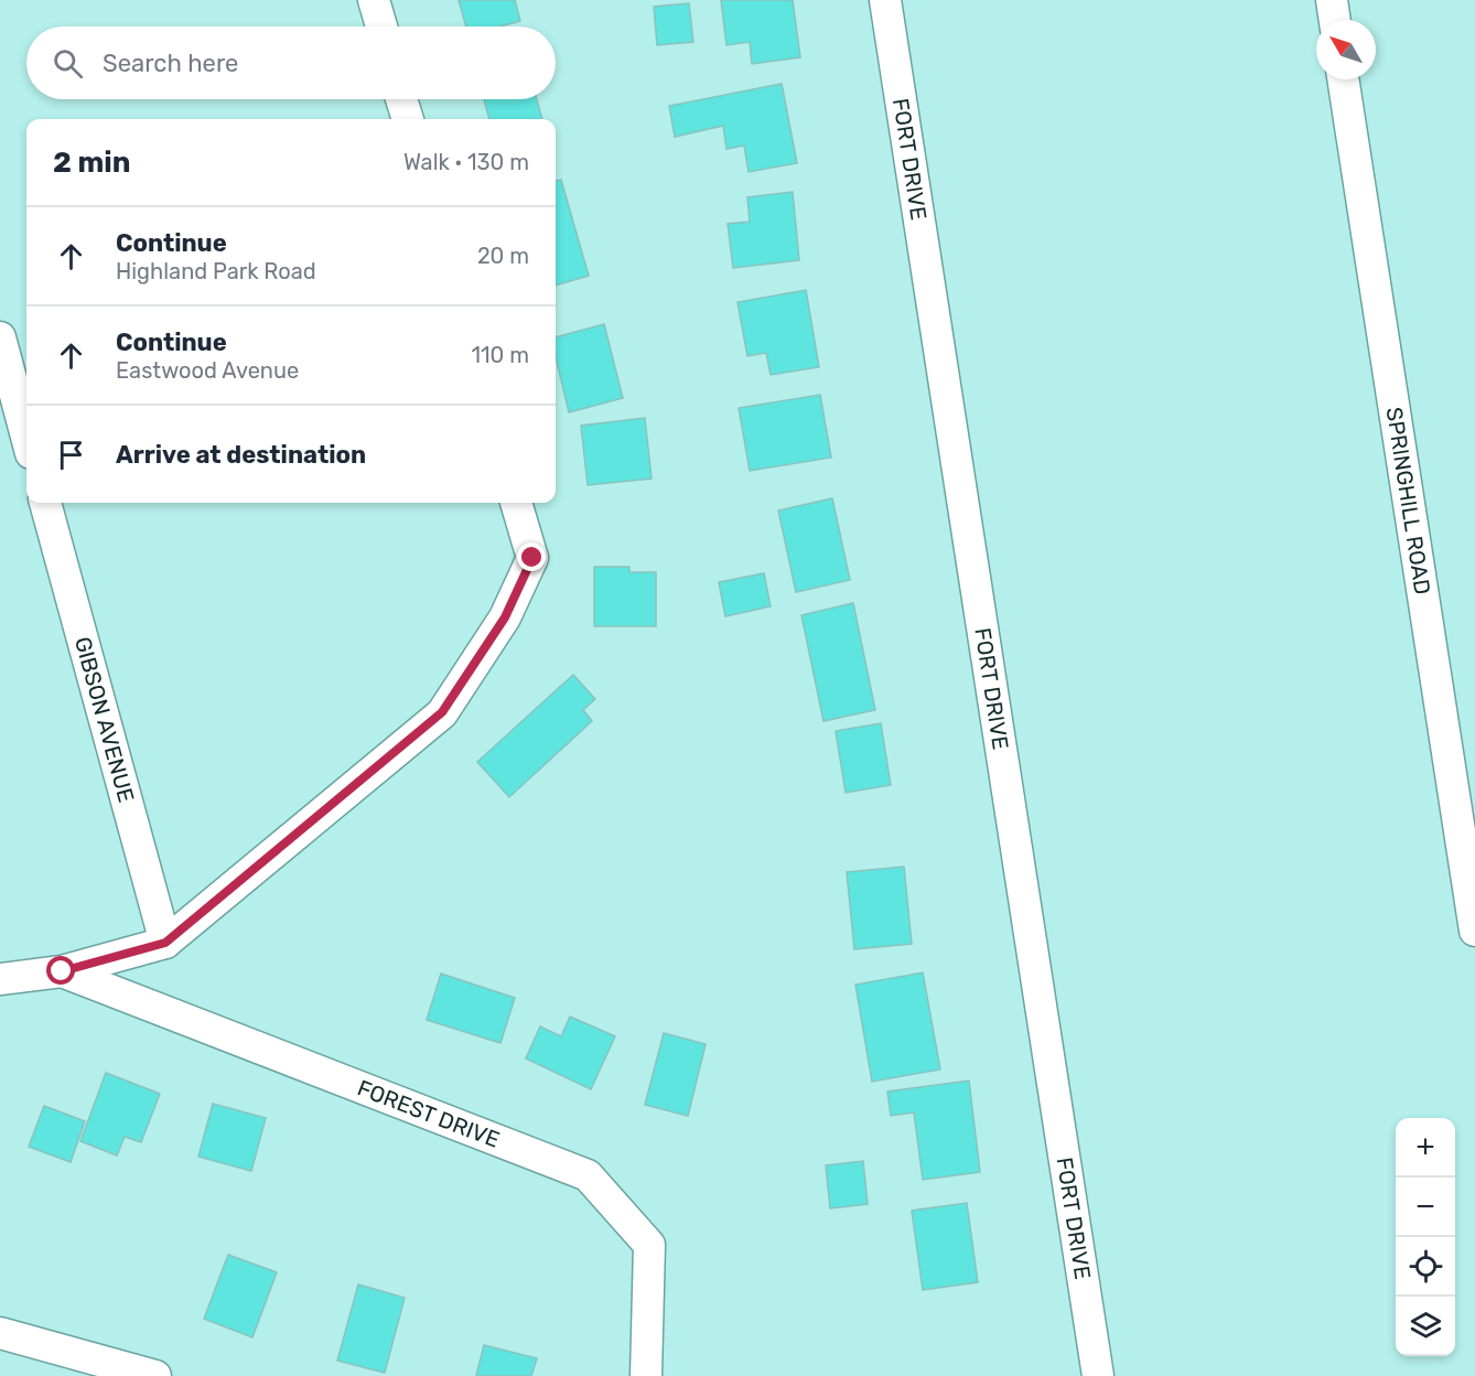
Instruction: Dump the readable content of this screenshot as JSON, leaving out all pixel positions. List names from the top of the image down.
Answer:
{
  "streets": {
    "street": [
      "FORT DRIVE",
      "SPRINGHILL ROAD",
      "GIBSON AVENUE",
      "FOREST DRIVE"
    ]
  },
  "north": "top left",
  "page": {
    "search": "Search here",
    "heading": ["2 min", "Walk · 130 m"],
    "list": [
      ["Continue", "Highland Park Road", "20 m"],
      ["Continue", "Eastwood Avenue", "110 m"],
      "Arrive at destination"
    ],
    "map_buttons": ["+", "−"]
  }
}
